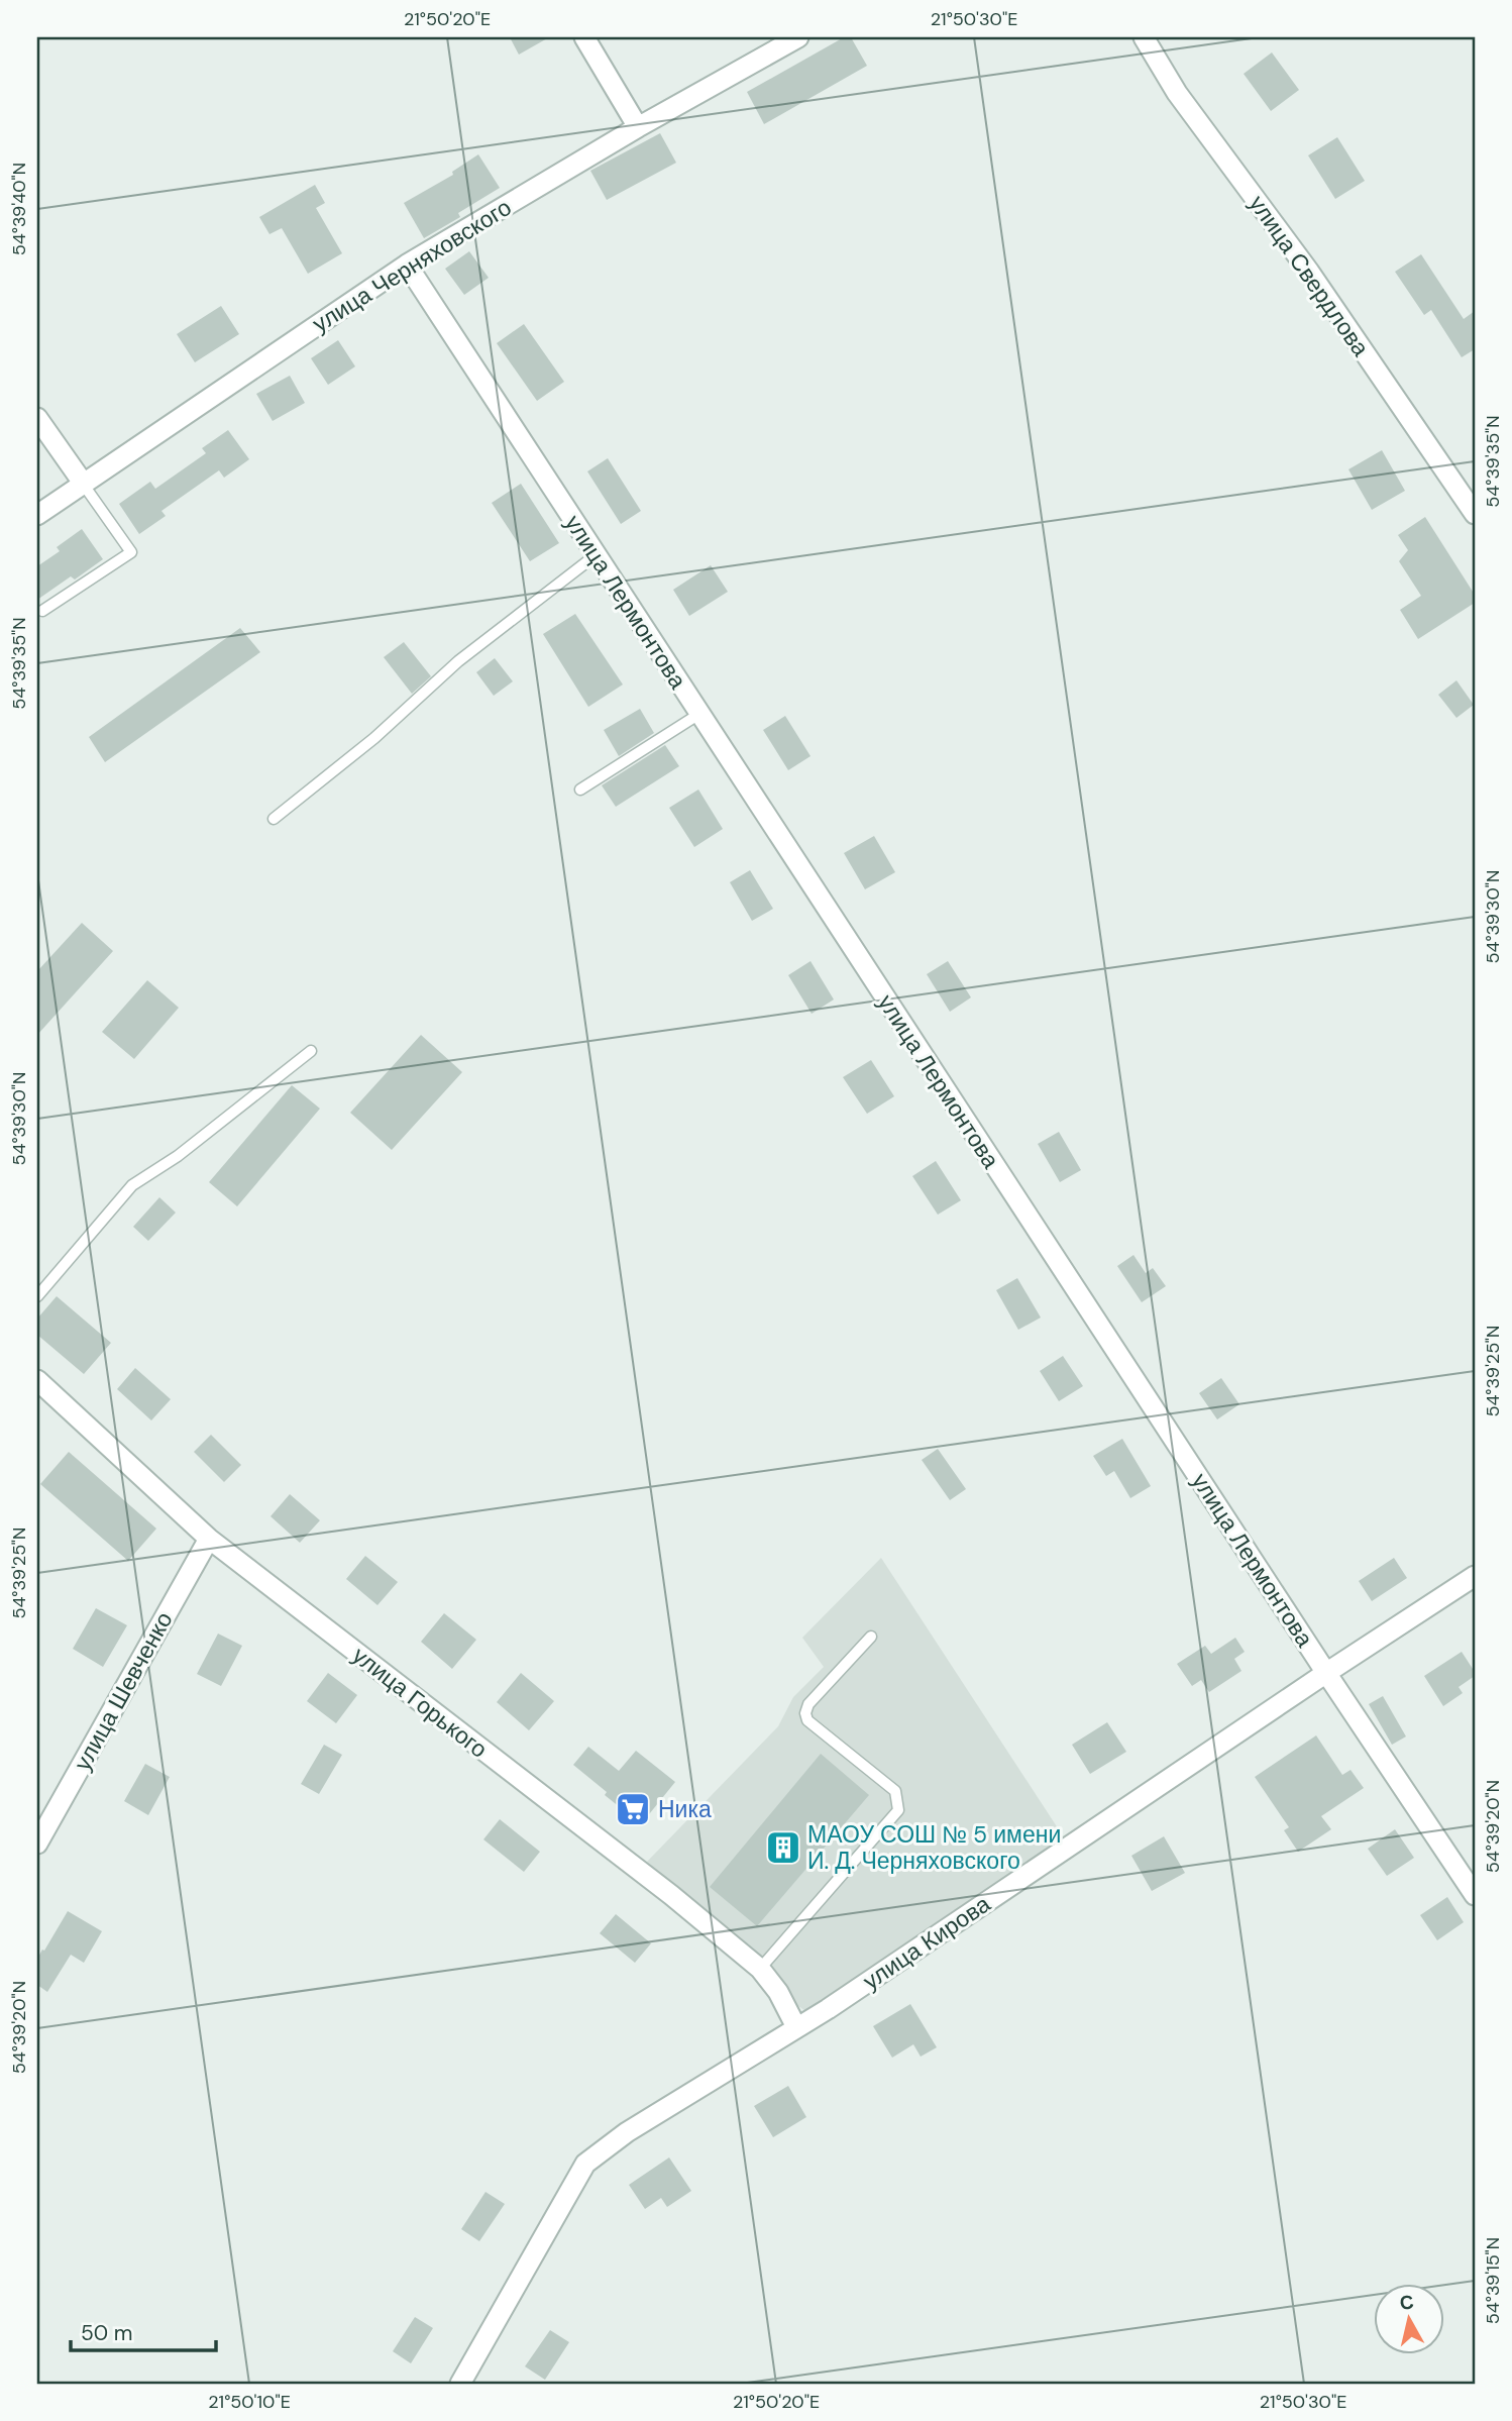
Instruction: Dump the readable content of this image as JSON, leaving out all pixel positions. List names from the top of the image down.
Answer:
{
  "streets": {
    "street": [
      "улица Черняховского",
      "улица Свердлова",
      "улица Лермонтова",
      "улица Шевченко",
      "улица Горького",
      "улица Кирова"
    ]
  },
  "crossings": [
    ["улица Черняховского", "улица Лермонтова"],
    ["улица Лермонтова", "улица Кирова"],
    ["улица Шевченко", "улица Горького"],
    ["улица Горького", "улица Кирова"]
  ],
  "places": {
    "supermarket": ["Ника"],
    "building": ["МАОУ СОШ № 5 имени И. Д. Черняховского"]
  },
  "scale_bar": "50 m",
  "north": "top",
  "coordinates": [
    "21°50'20\"E",
    "21°50'30\"E",
    "54°39'40\"N",
    "54°39'35\"N",
    "54°39'30\"N",
    "54°39'25\"N",
    "54°39'20\"N",
    "54°39'15\"N",
    "21°50'10\"E"
  ]
}
